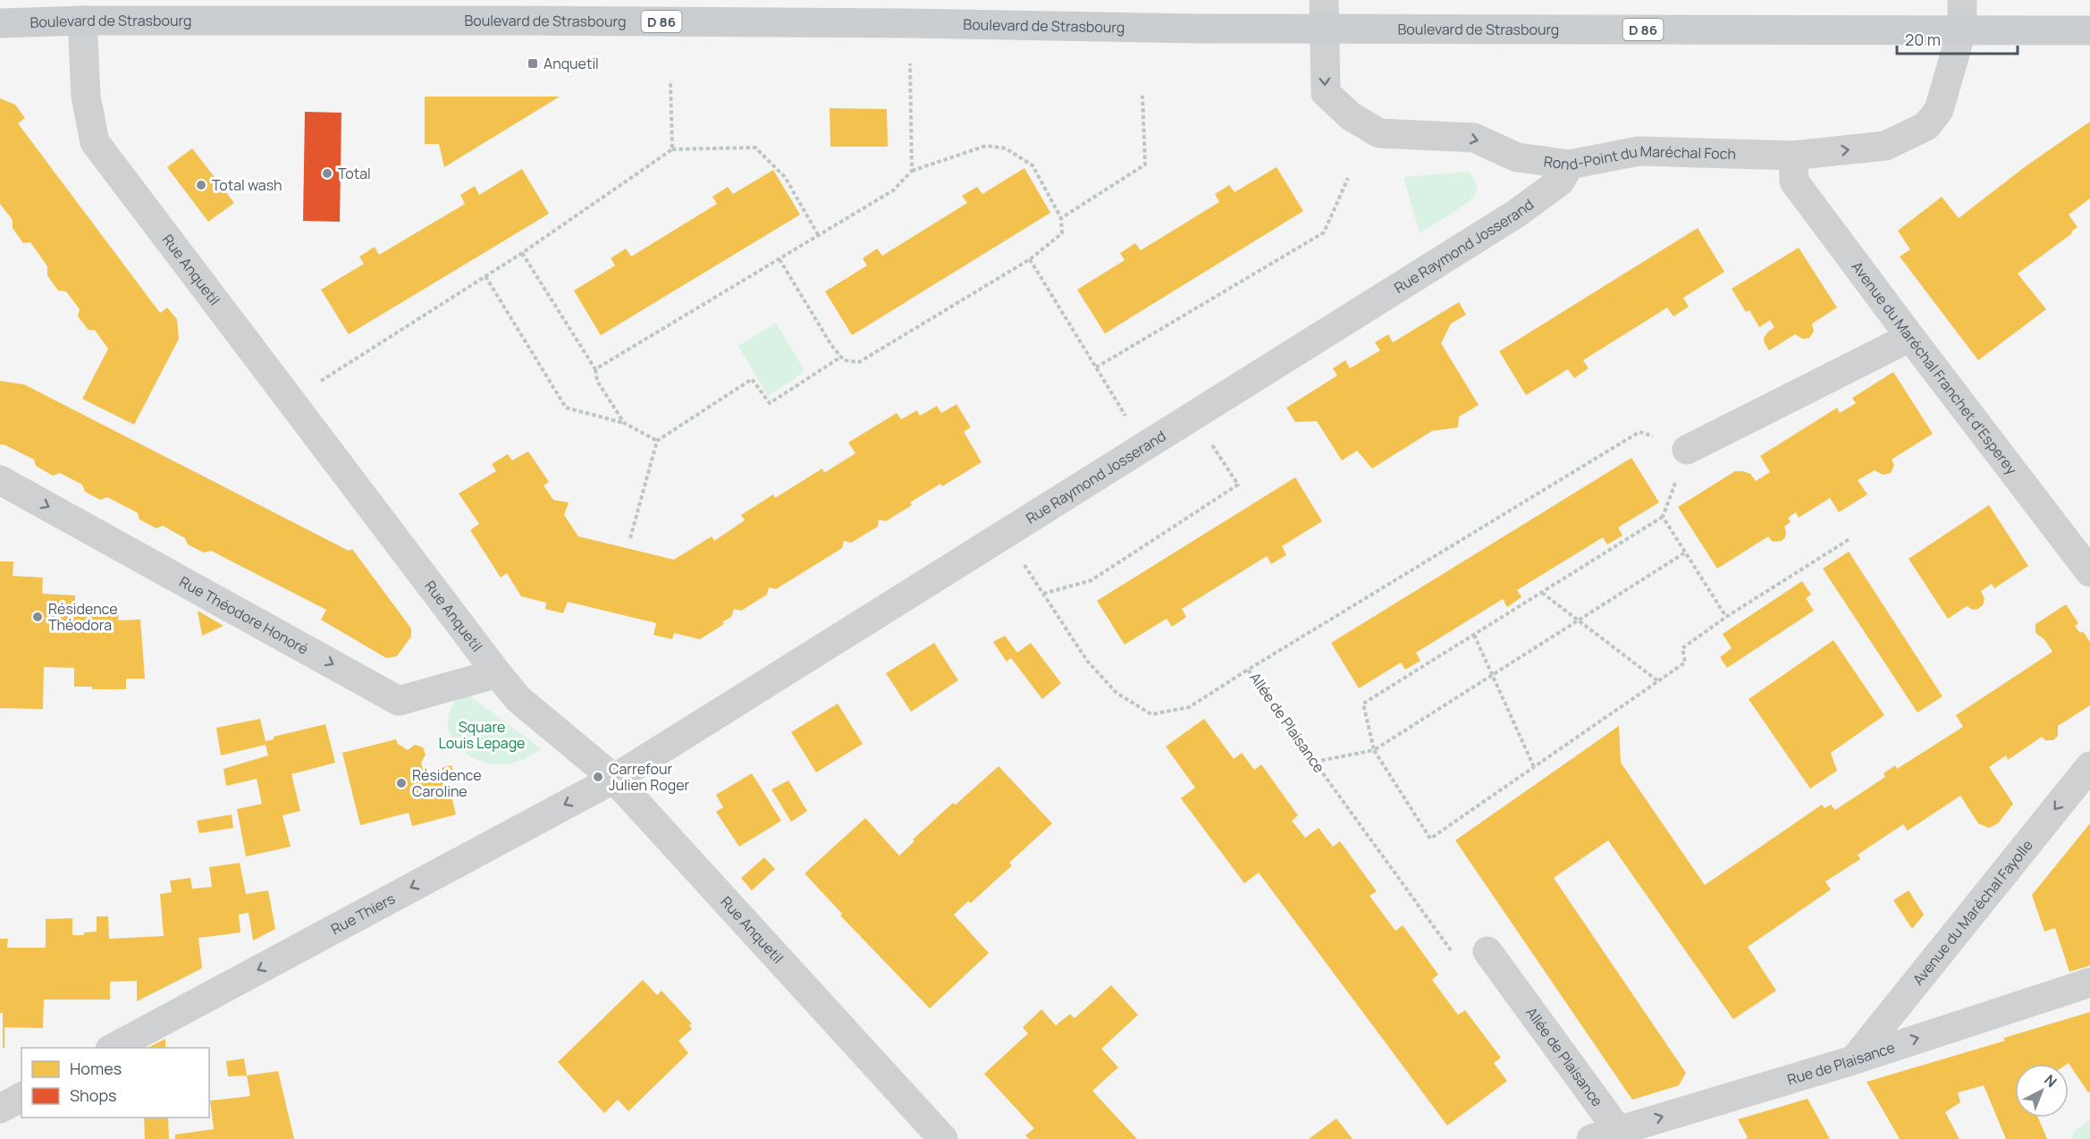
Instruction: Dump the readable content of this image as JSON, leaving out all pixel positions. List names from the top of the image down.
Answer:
{
  "streets": {
    "main road": ["Boulevard de Strasbourg", "D 86"],
    "street": [
      "Rond-Point du Maréchal Foch",
      "Rue Raymond Josserand",
      "Rue Anquetil",
      "Avenue du Maréchal Franchet d'Esperey",
      "Rue Théodore Honoré",
      "Allée de Plaisance",
      "Avenue du Maréchal Fayolle",
      "Rue Thiers",
      "Rue de Plaisance"
    ]
  },
  "crossings": [
    ["Boulevard de Strasbourg", "Rond-Point du Maréchal Foch"],
    ["Boulevard de Strasbourg", "Rue Anquetil"],
    ["Rond-Point du Maréchal Foch", "Rue Raymond Josserand"],
    ["Rond-Point du Maréchal Foch", "Avenue du Maréchal Franchet d'Esperey"],
    ["Rue Raymond Josserand", "Rue Anquetil"],
    ["Rue Raymond Josserand", "Rue Thiers"],
    ["Rue Anquetil", "Rue Théodore Honoré"],
    ["Rue Anquetil", "Rue Thiers"],
    ["Allée de Plaisance", "Rue de Plaisance"],
    ["Avenue du Maréchal Fayolle", "Rue de Plaisance"]
  ],
  "one_way": [
    "Rue Théodore Honoré",
    "Avenue du Maréchal Fayolle",
    "Rue Thiers",
    "Rue de Plaisance"
  ],
  "parks": ["Square Louis Lepage"],
  "places": {
    "transit": ["Anquetil"],
    "other": [
      "Total",
      "Total wash",
      "Résidence Théodora",
      "Carrefour Julien Roger",
      "Résidence Caroline"
    ]
  },
  "legend": ["Homes", "Shops"],
  "scale_bar": "20 m",
  "north": "top right"
}
